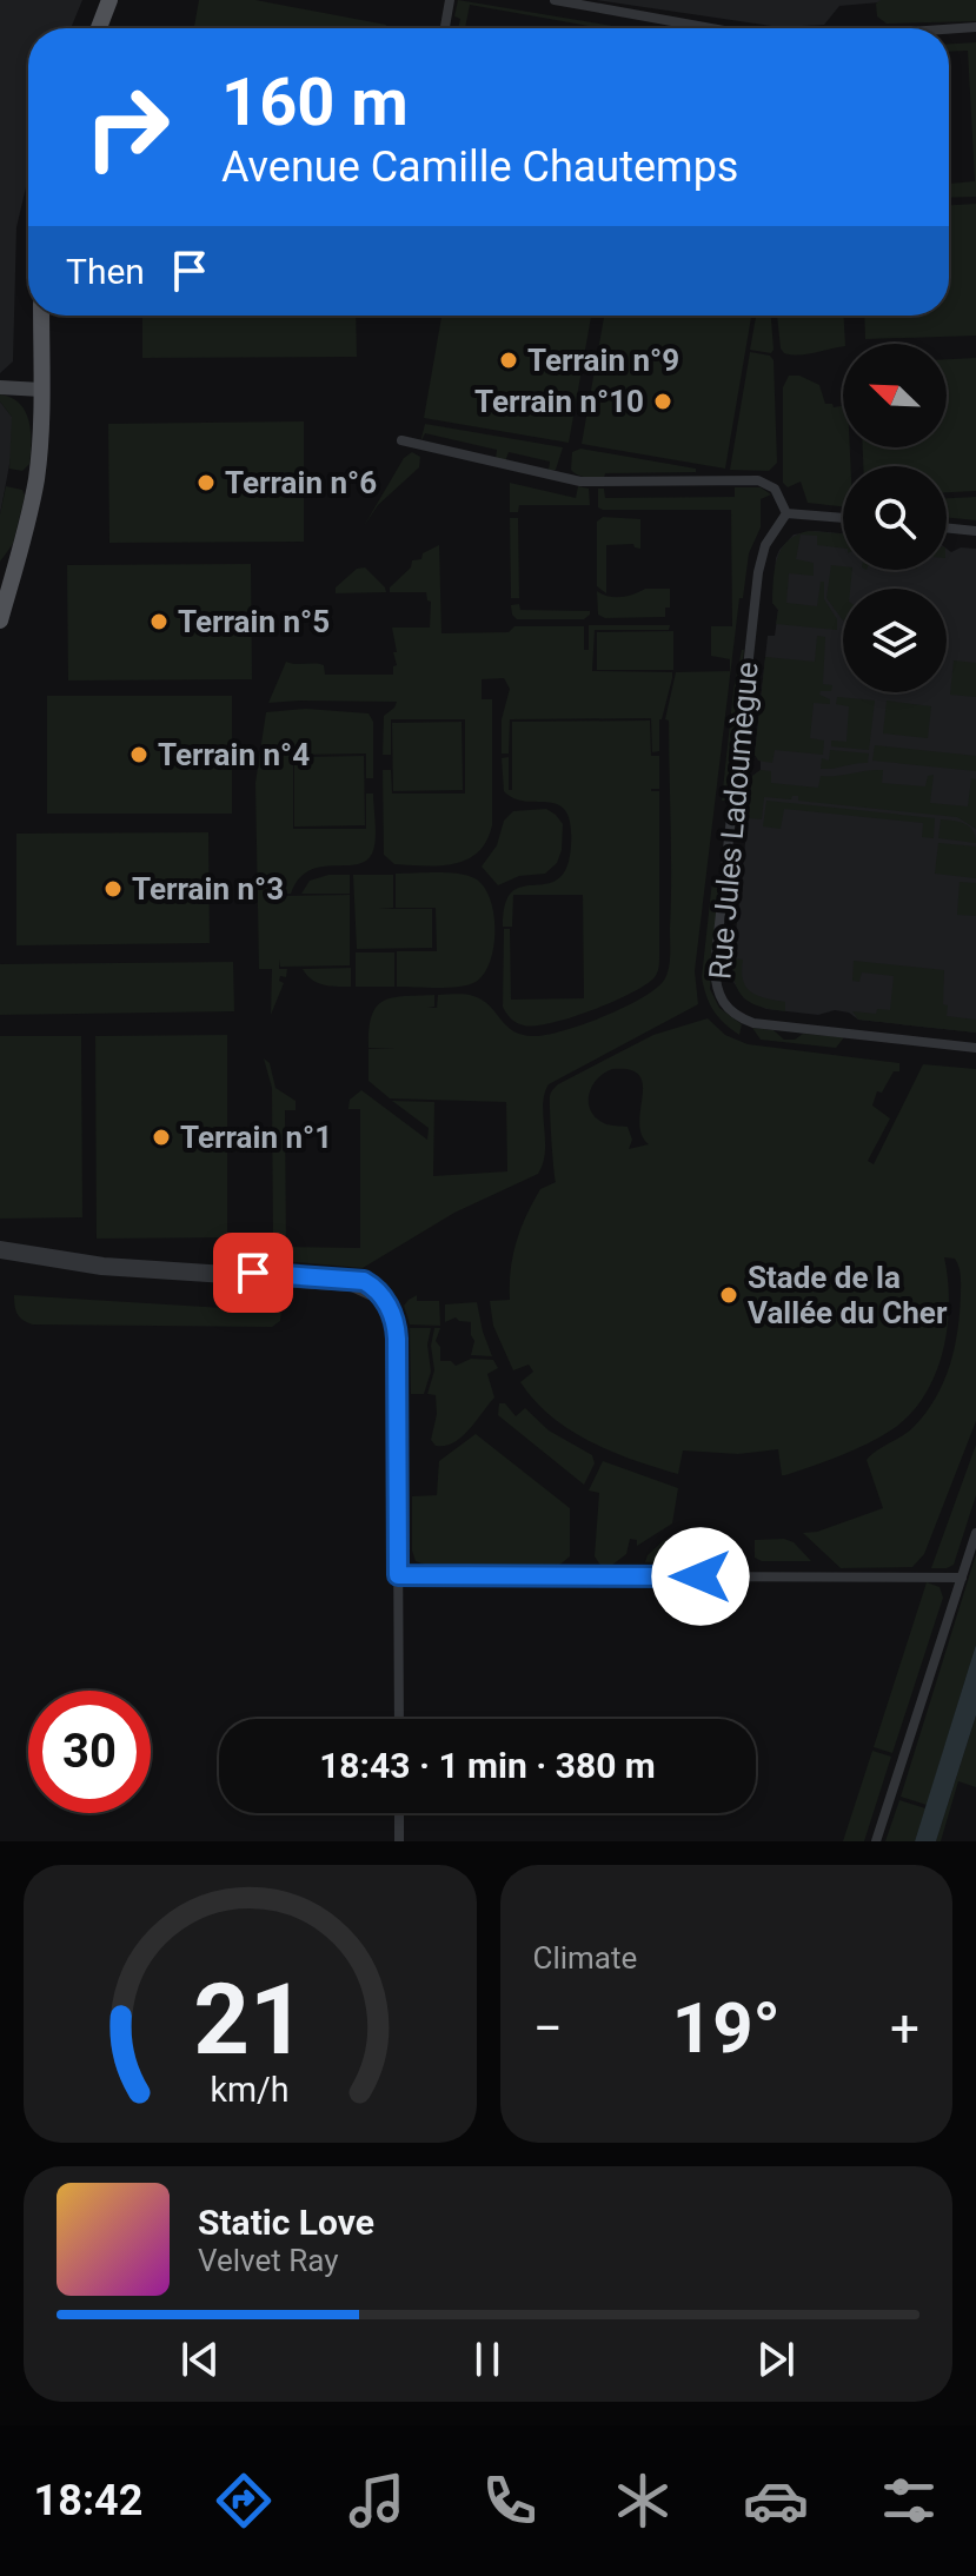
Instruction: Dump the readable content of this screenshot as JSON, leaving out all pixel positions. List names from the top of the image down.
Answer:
{
  "streets": {
    "street": ["Rue Jules Ladoumègue"]
  },
  "places": [
    "Terrain n°9",
    "Terrain n°10",
    "Terrain n°6",
    "Terrain n°5",
    "Terrain n°4",
    "Terrain n°3",
    "Terrain n°1",
    "Stade de la Vallée du Cher"
  ],
  "north": "top left",
  "page": {
    "turn": ["160 m", "Avenue Camille Chautemps"],
    "then": "Then",
    "limit": "30",
    "trip": "18:43 · 1 min · 380 m",
    "tile": "Climate",
    "heat": ["−", "19°", "+"],
    "song": ["Static Love", "Velvet Ray"],
    "tabs": "18:42",
    "gauge": ["21", "km/h"]
  }
}
